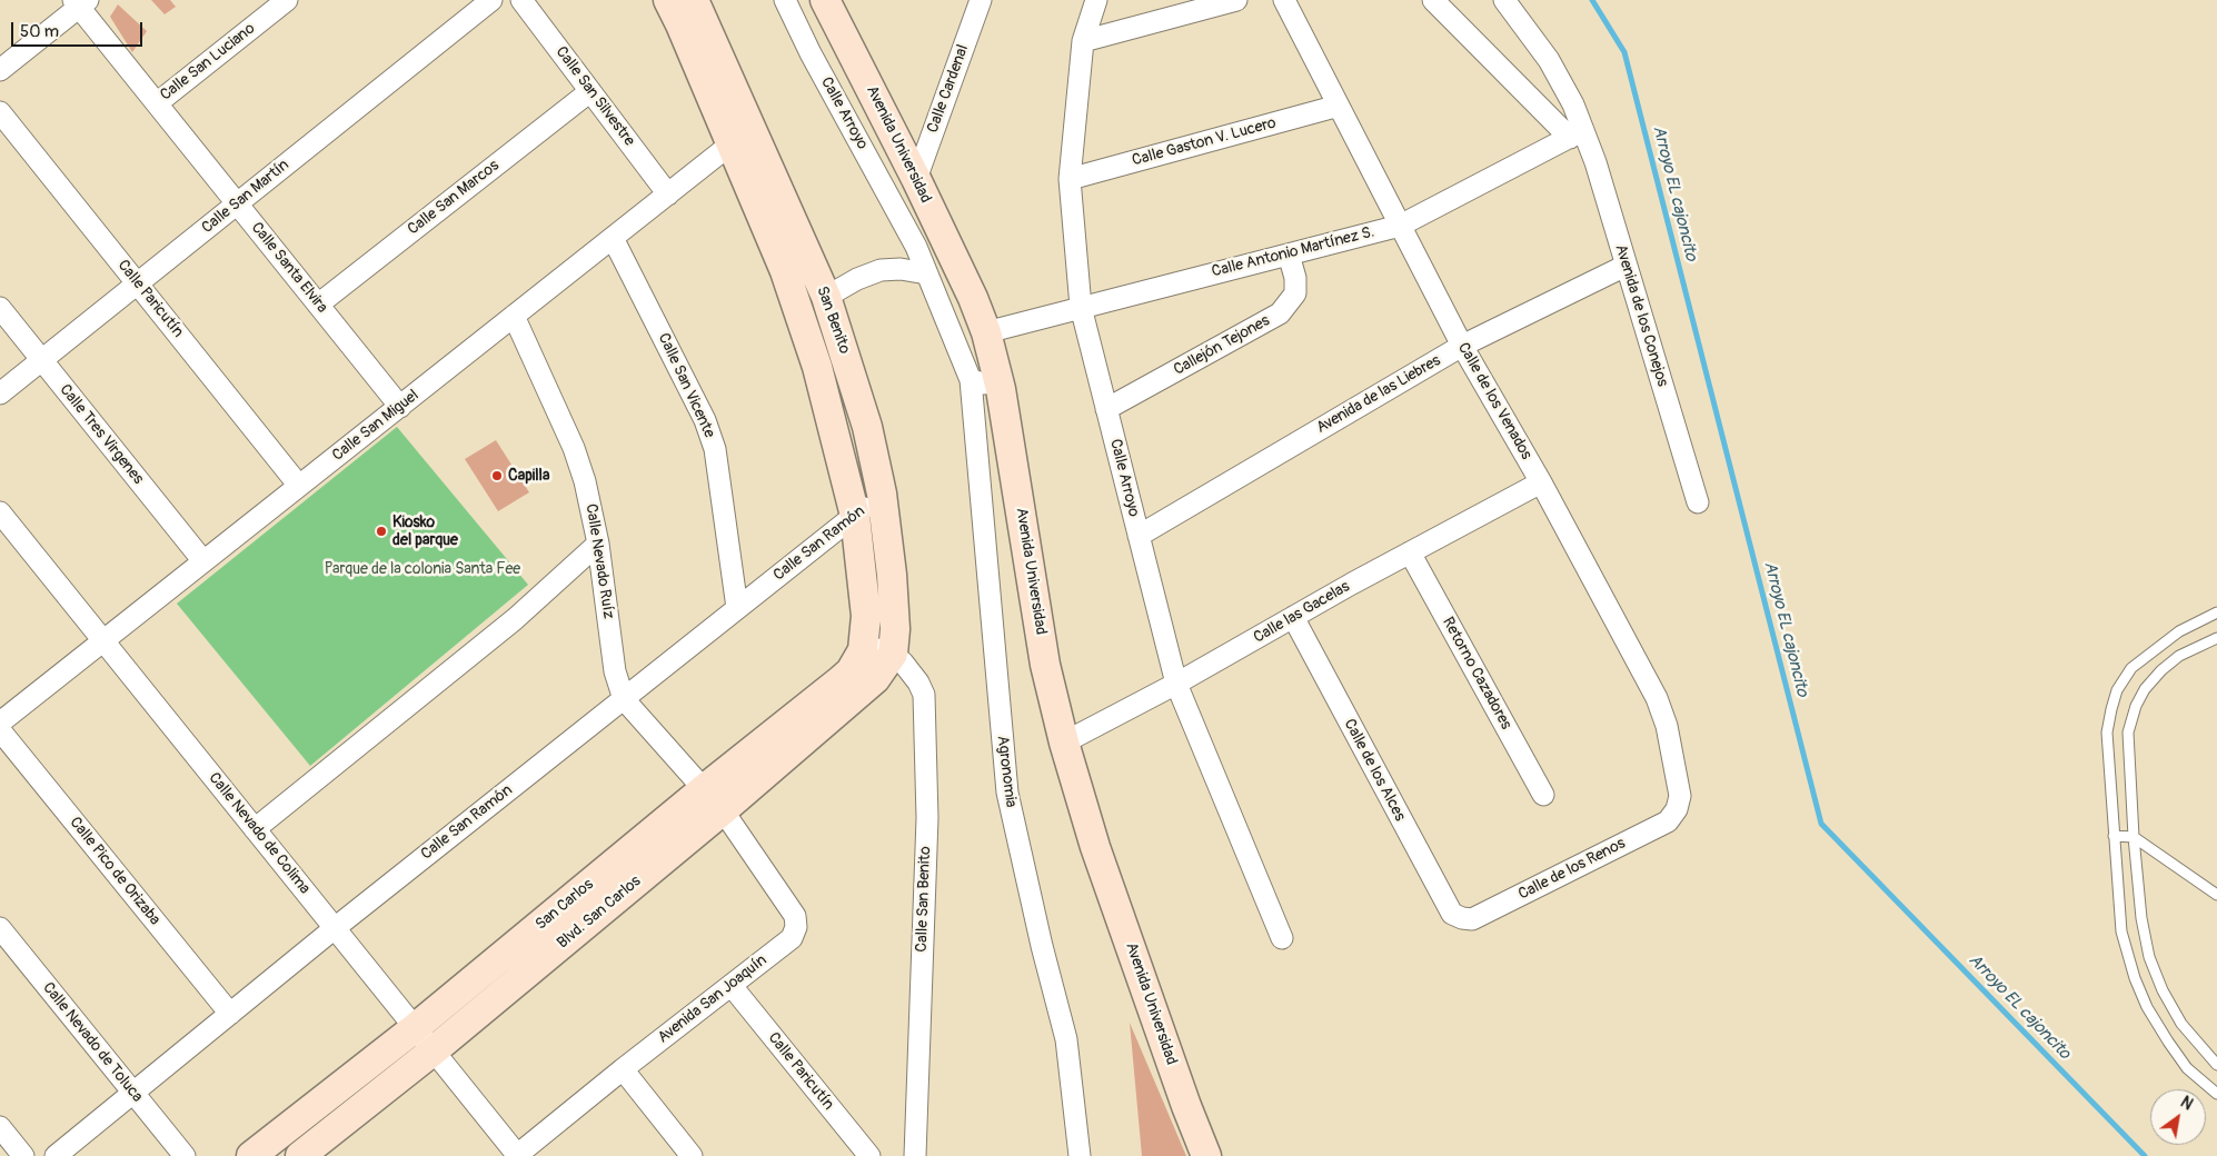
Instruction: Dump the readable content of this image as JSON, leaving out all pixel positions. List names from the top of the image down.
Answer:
{
  "streets": {
    "main road": [
      "Avenida Universidad",
      "San Benito",
      "San Carlos",
      "Blvd. San Carlos"
    ],
    "street": [
      "Calle San Luciano",
      "Calle Cardenal",
      "Calle San Silvestre",
      "Calle Arroyo",
      "Calle Gaston V. Lucero",
      "Calle San Martín",
      "Calle San Marcos",
      "Calle Antonio Martínez S.",
      "Calle Santa Elvira",
      "Calle Paricutín",
      "Avenida de los Conejos",
      "Callejón Tejones",
      "Calle San Vicente",
      "Avenida de las Liebres",
      "Calle de los Venados",
      "Calle San Miguel",
      "Calle Tres Virgenes",
      "Calle San Ramón",
      "Calle Nevado Ruíz",
      "Calle las Gacelas",
      "Retorno Cazadores",
      "Calle de los Alces",
      "Agronomia",
      "Calle Nevado de Colima",
      "Calle de los Renos",
      "Calle Pico de Orizaba",
      "Calle San Benito",
      "Avenida San Joaquín",
      "Calle Nevado de Toluca"
    ]
  },
  "crossings": [
    ["Calle San Luciano", "Calle Santa Elvira"],
    ["Calle Cardenal", "Avenida Universidad"],
    ["Calle San Silvestre", "Calle San Marcos"],
    ["Calle San Silvestre", "Calle San Miguel"],
    ["Calle Arroyo", "Calle Gaston V. Lucero"],
    ["Calle Arroyo", "Calle Antonio Martínez S."],
    ["Calle Arroyo", "Callejón Tejones"],
    ["Calle Arroyo", "Avenida de las Liebres"],
    ["Calle Arroyo", "Calle las Gacelas"],
    ["Calle Arroyo", "Agronomia"],
    ["Calle Gaston V. Lucero", "Calle de los Venados"],
    ["Avenida Universidad", "Calle Antonio Martínez S."],
    ["Avenida Universidad", "Calle las Gacelas"],
    ["Calle San Martín", "Calle Santa Elvira"],
    ["Calle San Martín", "Calle Paricutín"],
    ["Calle San Martín", "Calle Tres Virgenes"],
    ["Calle San Marcos", "Calle Santa Elvira"],
    ["Calle Antonio Martínez S.", "Avenida de los Conejos"],
    ["Calle Antonio Martínez S.", "Callejón Tejones"],
    ["Calle Antonio Martínez S.", "Calle de los Venados"],
    ["Calle Santa Elvira", "Calle San Miguel"],
    ["Calle Paricutín", "Calle San Miguel"],
    ["Calle Paricutín", "Avenida San Joaquín"],
    ["Avenida de los Conejos", "Avenida de las Liebres"],
    ["San Benito", "Calle San Miguel"],
    ["San Benito", "Calle San Ramón"],
    ["San Benito", "Calle San Benito"],
    ["San Benito", "San Carlos"],
    ["San Benito", "Blvd. San Carlos"],
    ["Calle San Vicente", "Calle San Miguel"],
    ["Calle San Vicente", "Calle San Ramón"],
    ["Avenida de las Liebres", "Calle de los Venados"],
    ["Calle de los Venados", "Calle las Gacelas"],
    ["Calle de los Venados", "Calle de los Renos"],
    ["Calle San Miguel", "Calle Tres Virgenes"],
    ["Calle San Miguel", "Calle Nevado Ruíz"],
    ["Calle San Miguel", "Calle Nevado de Colima"],
    ["Calle San Ramón", "Calle Nevado Ruíz"],
    ["Calle San Ramón", "Calle Nevado de Colima"],
    ["Calle San Ramón", "Calle Pico de Orizaba"],
    ["Calle San Ramón", "Calle Nevado de Toluca"],
    ["Calle Nevado Ruíz", "San Carlos"],
    ["Calle las Gacelas", "Retorno Cazadores"],
    ["Calle las Gacelas", "Calle de los Alces"],
    ["Calle de los Alces", "Calle de los Renos"],
    ["Calle Nevado de Colima", "San Carlos"],
    ["Calle Nevado de Colima", "Blvd. San Carlos"],
    ["Calle Nevado de Colima", "Avenida San Joaquín"],
    ["Calle San Benito", "Blvd. San Carlos"],
    ["Blvd. San Carlos", "Avenida San Joaquín"]
  ],
  "water": ["Arroyo EL cajoncito"],
  "parks": ["Parque de la colonia Santa Fee"],
  "places": ["Capilla", "Kiosko del parque"],
  "scale_bar": "50 m",
  "north": "top right"
}
